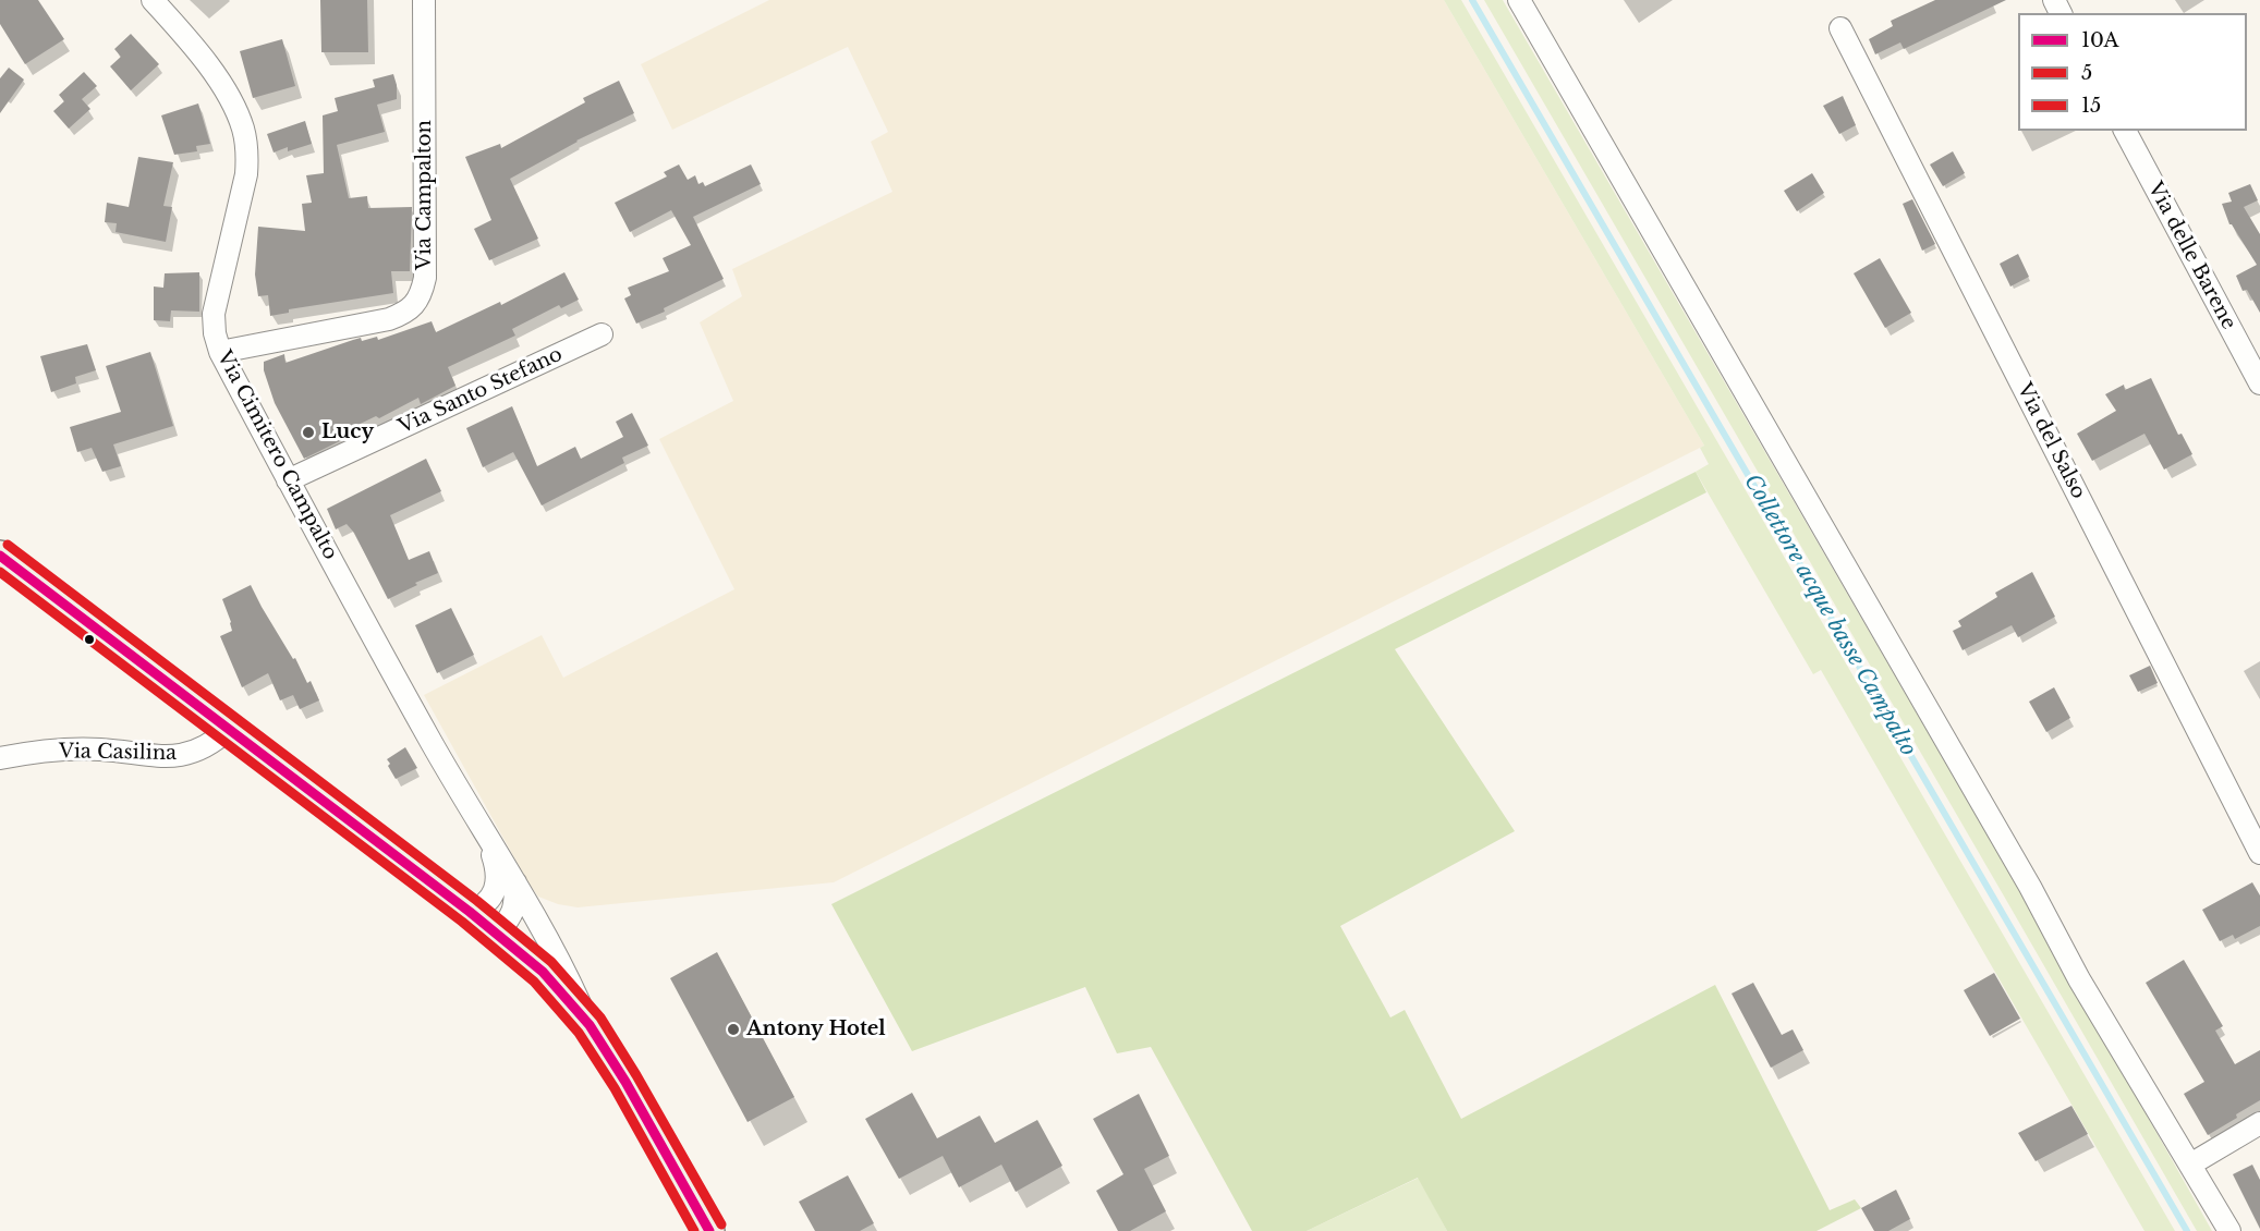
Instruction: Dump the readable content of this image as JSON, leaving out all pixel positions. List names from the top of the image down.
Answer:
{
  "streets": {
    "street": [
      "Via Campalton",
      "Via delle Barene",
      "Via Santo Stefano",
      "Via del Salso",
      "Via Cimitero Campalto",
      "Via Casilina"
    ]
  },
  "crossings": [
    ["Via Campalton", "Via Cimitero Campalto"],
    ["Via Santo Stefano", "Via Cimitero Campalto"]
  ],
  "water": ["Collettore acque basse Campalto"],
  "places": ["Lucy", "Antony Hotel"],
  "lines": ["transit line 15", "transit line 10A", "transit line 5"],
  "legend": ["10A", "5", "15"]
}
